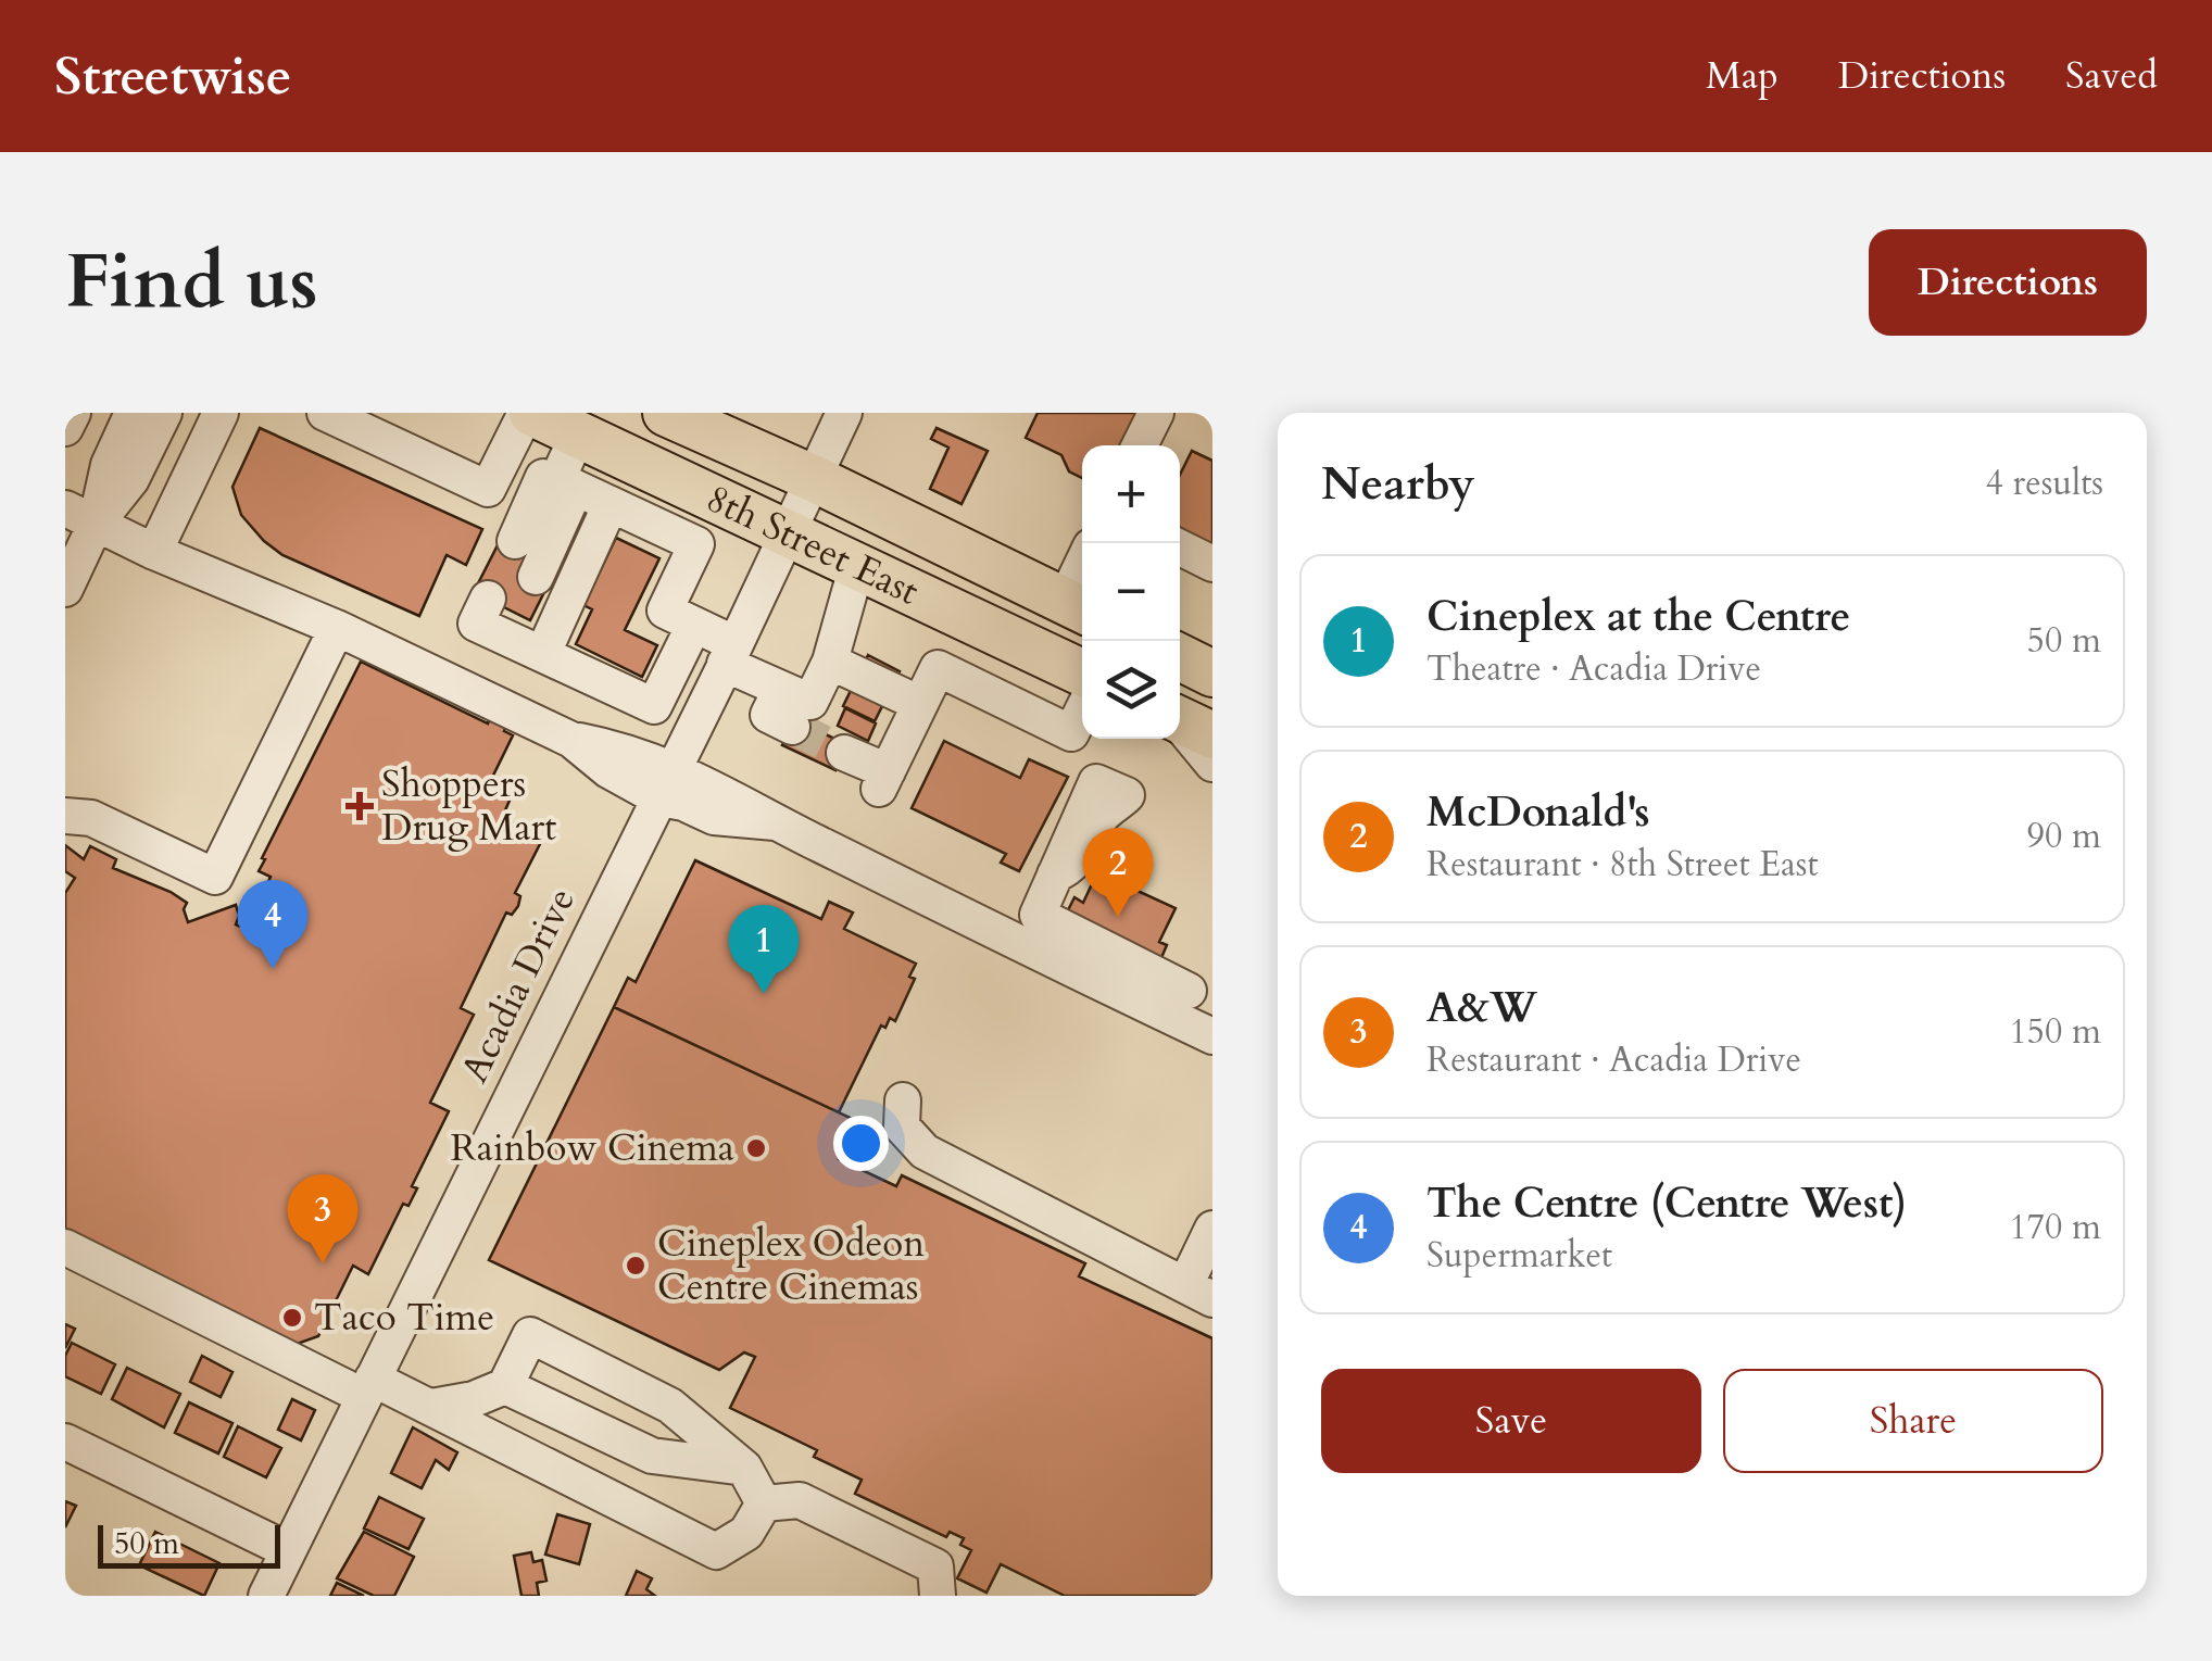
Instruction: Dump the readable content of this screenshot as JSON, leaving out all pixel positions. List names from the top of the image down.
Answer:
{
  "streets": {
    "main road": ["8th Street East"],
    "street": ["Acadia Drive"]
  },
  "crossings": [
    ["8th Street East", "Acadia Drive"]
  ],
  "places": {
    "health": ["Shoppers Drug Mart"],
    "other": ["Rainbow Cinema", "Cineplex Odeon Centre Cinemas", "Taco Time"]
  },
  "scale_bar": "50 m",
  "page": {
    "header": "Streetwise",
    "nav": ["Map", "Directions", "Saved"],
    "buttons": [
      "Directions",
      ["Save", "Share"]
    ],
    "title": "Find us",
    "heading": ["Nearby", "4 results"],
    "map_buttons": ["+", "−"],
    "list": [
      {
        "mark": "1",
        "name": "Cineplex at the Centre",
        "note": "Theatre · Acadia Drive",
        "value": "50 m"
      },
      {
        "mark": "2",
        "name": "McDonald's",
        "note": "Restaurant · 8th Street East",
        "value": "90 m"
      },
      {
        "mark": "3",
        "name": "A&W",
        "note": "Restaurant · Acadia Drive",
        "value": "150 m"
      },
      {
        "mark": "4",
        "name": "The Centre (Centre West)",
        "note": "Supermarket",
        "value": "170 m"
      }
    ],
    "pins": [
      "2",
      "4",
      "1",
      "3"
    ],
    "scale": "50 m"
  }
}
